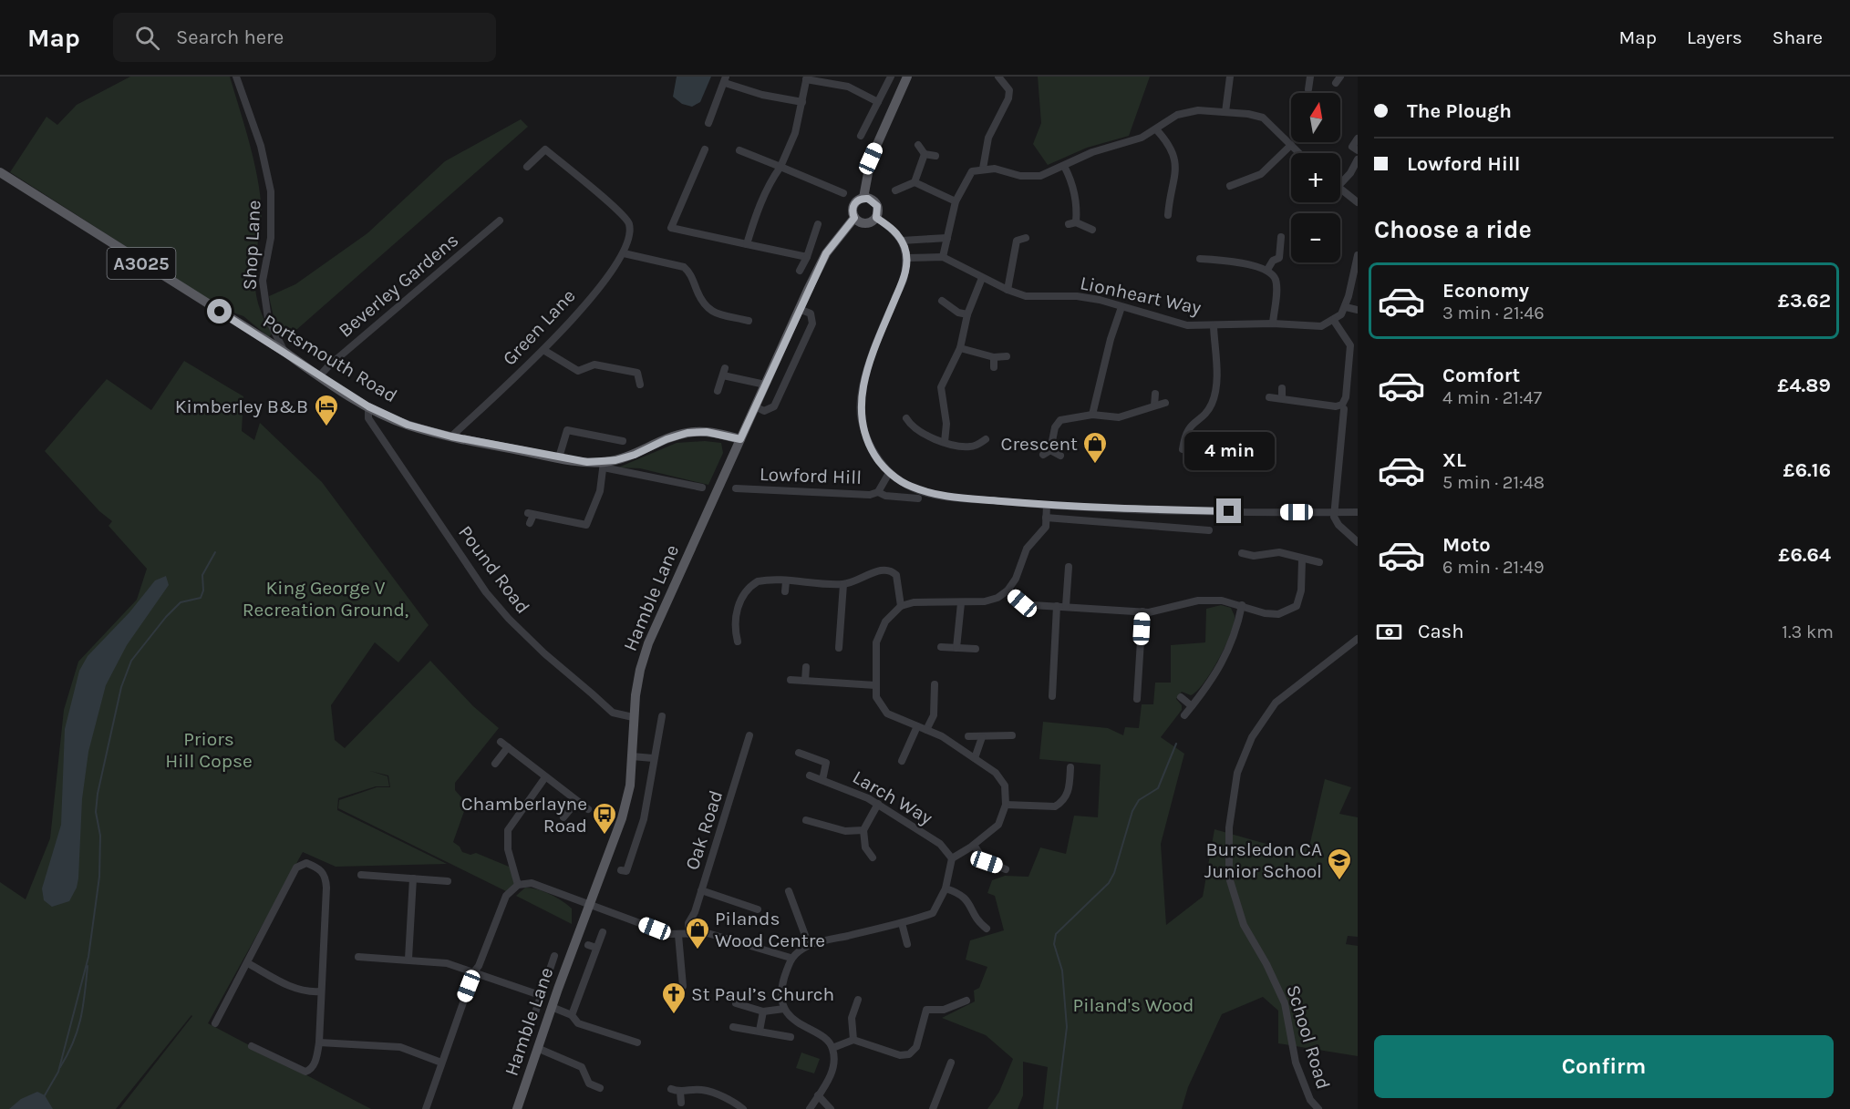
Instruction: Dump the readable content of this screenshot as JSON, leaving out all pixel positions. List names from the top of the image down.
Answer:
{
  "streets": {
    "main road": ["A3025", "Portsmouth Road", "Hamble Lane"],
    "street": [
      "Shop Lane",
      "Beverley Gardens",
      "Lionheart Way",
      "Green Lane",
      "Lowford Hill",
      "Pound Road",
      "Larch Way",
      "Oak Road",
      "School Road"
    ]
  },
  "crossings": [
    ["Shop Lane", "Portsmouth Road"],
    ["Beverley Gardens", "Portsmouth Road"],
    ["Green Lane", "Portsmouth Road"],
    ["Portsmouth Road", "Pound Road"],
    ["Portsmouth Road", "Hamble Lane"],
    ["Pound Road", "Hamble Lane"]
  ],
  "parks": ["King George V Recreation Ground,", "Priors Hill Copse", "Piland's Wood"],
  "places": {
    "hotel": ["Kimberley B&B"],
    "shop": ["Crescent", "Pilands Wood Centre"],
    "bus stop": ["Chamberlayne Road"],
    "school or university": ["Bursledon CA Junior School"],
    "church": ["St Paul’s Church"]
  },
  "north": "top",
  "page": {
    "header": "Map",
    "search": "Search here",
    "nav": ["Map", "Layers", "Share"],
    "banner": ["The Plough", "Lowford Hill"],
    "map_buttons": ["+", "−"],
    "heading": "Choose a ride",
    "list": [
      {
        "name": "Economy",
        "note": "3 min · 21:46",
        "value": "£3.62"
      },
      {
        "name": "Comfort",
        "note": "4 min · 21:47",
        "value": "£4.89"
      },
      {
        "name": "XL",
        "note": "5 min · 21:48",
        "value": "£6.16"
      },
      {
        "name": "Moto",
        "note": "6 min · 21:49",
        "value": "£6.64"
      }
    ],
    "bubble": "4 min",
    "pay": ["Cash", "1.3 km"],
    "buttons": "Confirm"
  }
}
